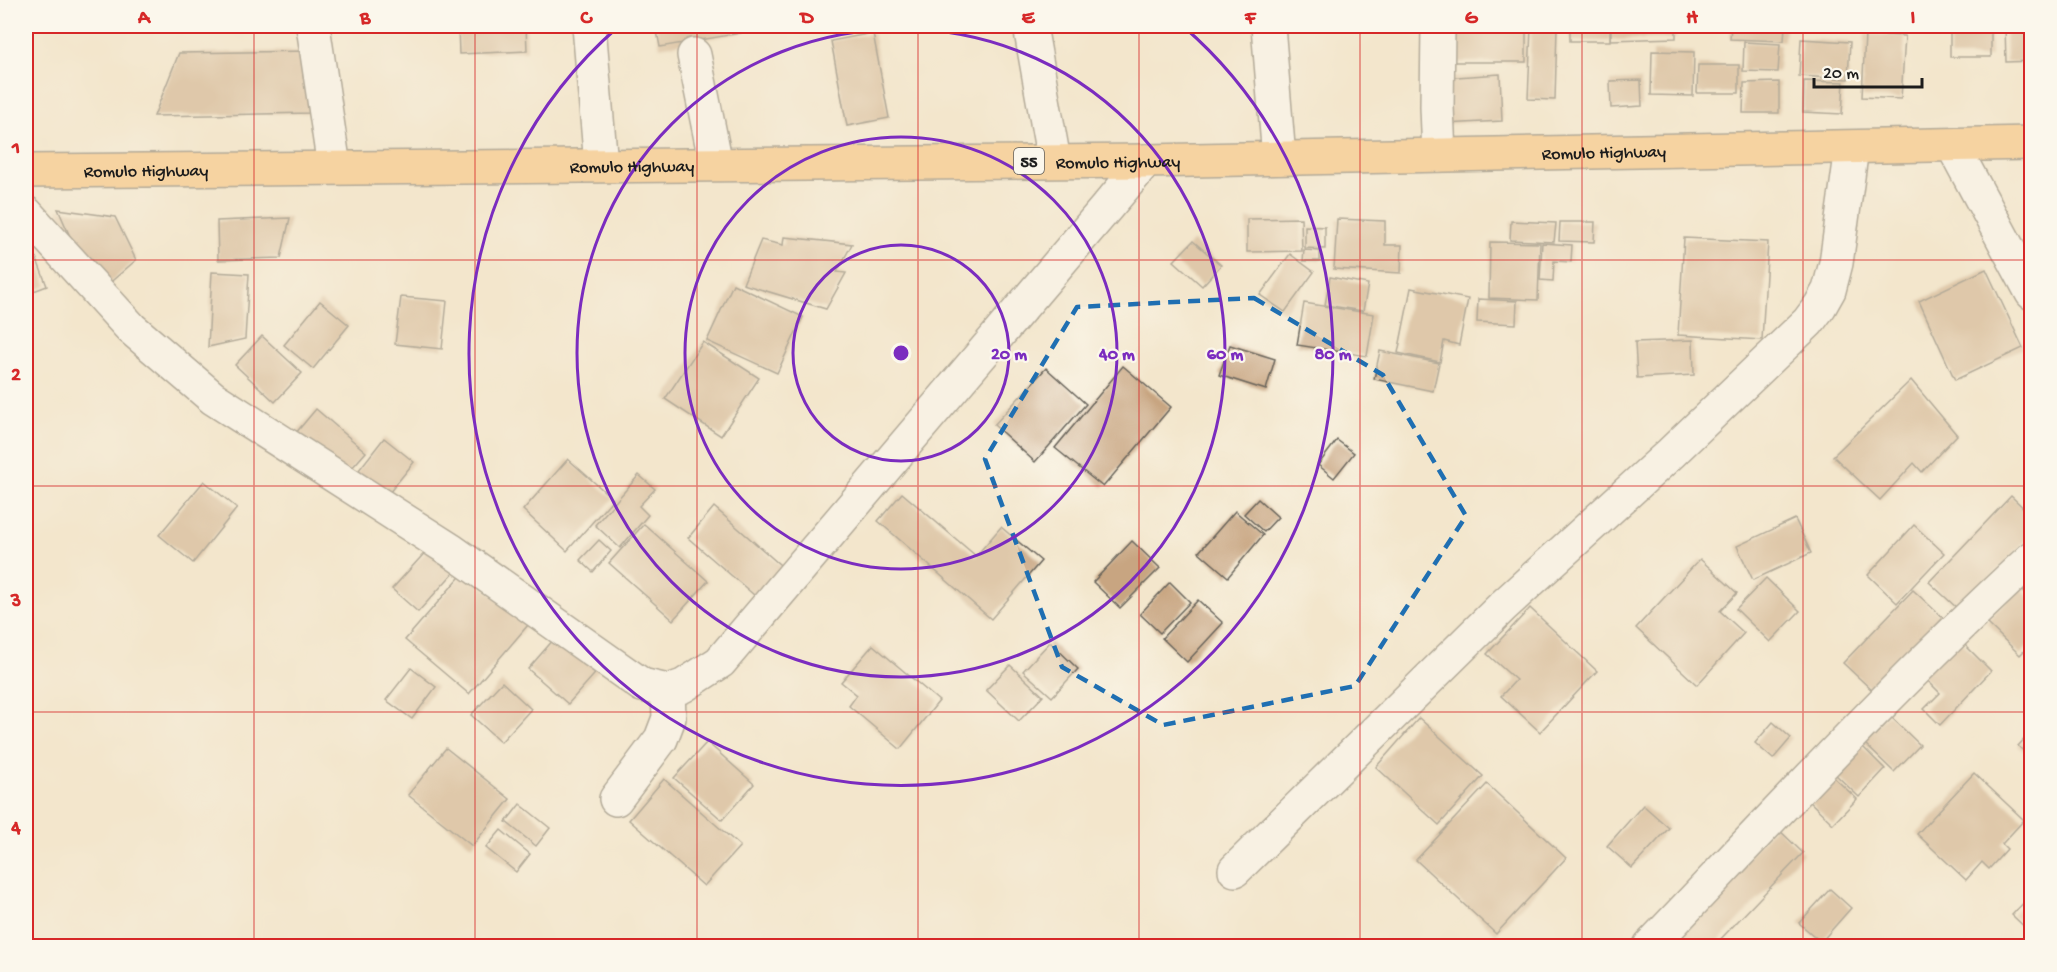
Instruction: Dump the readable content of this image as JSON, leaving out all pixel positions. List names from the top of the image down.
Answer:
{
  "streets": {
    "highway": ["Romulo Highway", "55"]
  },
  "scale_bar": "20 m",
  "grid": {
    "columns": [
      "A",
      "B",
      "C",
      "D",
      "E",
      "F",
      "G",
      "H",
      "I"
    ],
    "rows": [
      "1",
      "2",
      "3",
      "4"
    ]
  },
  "rings": [
    "20 m",
    "40 m",
    "60 m",
    "80 m"
  ]
}
